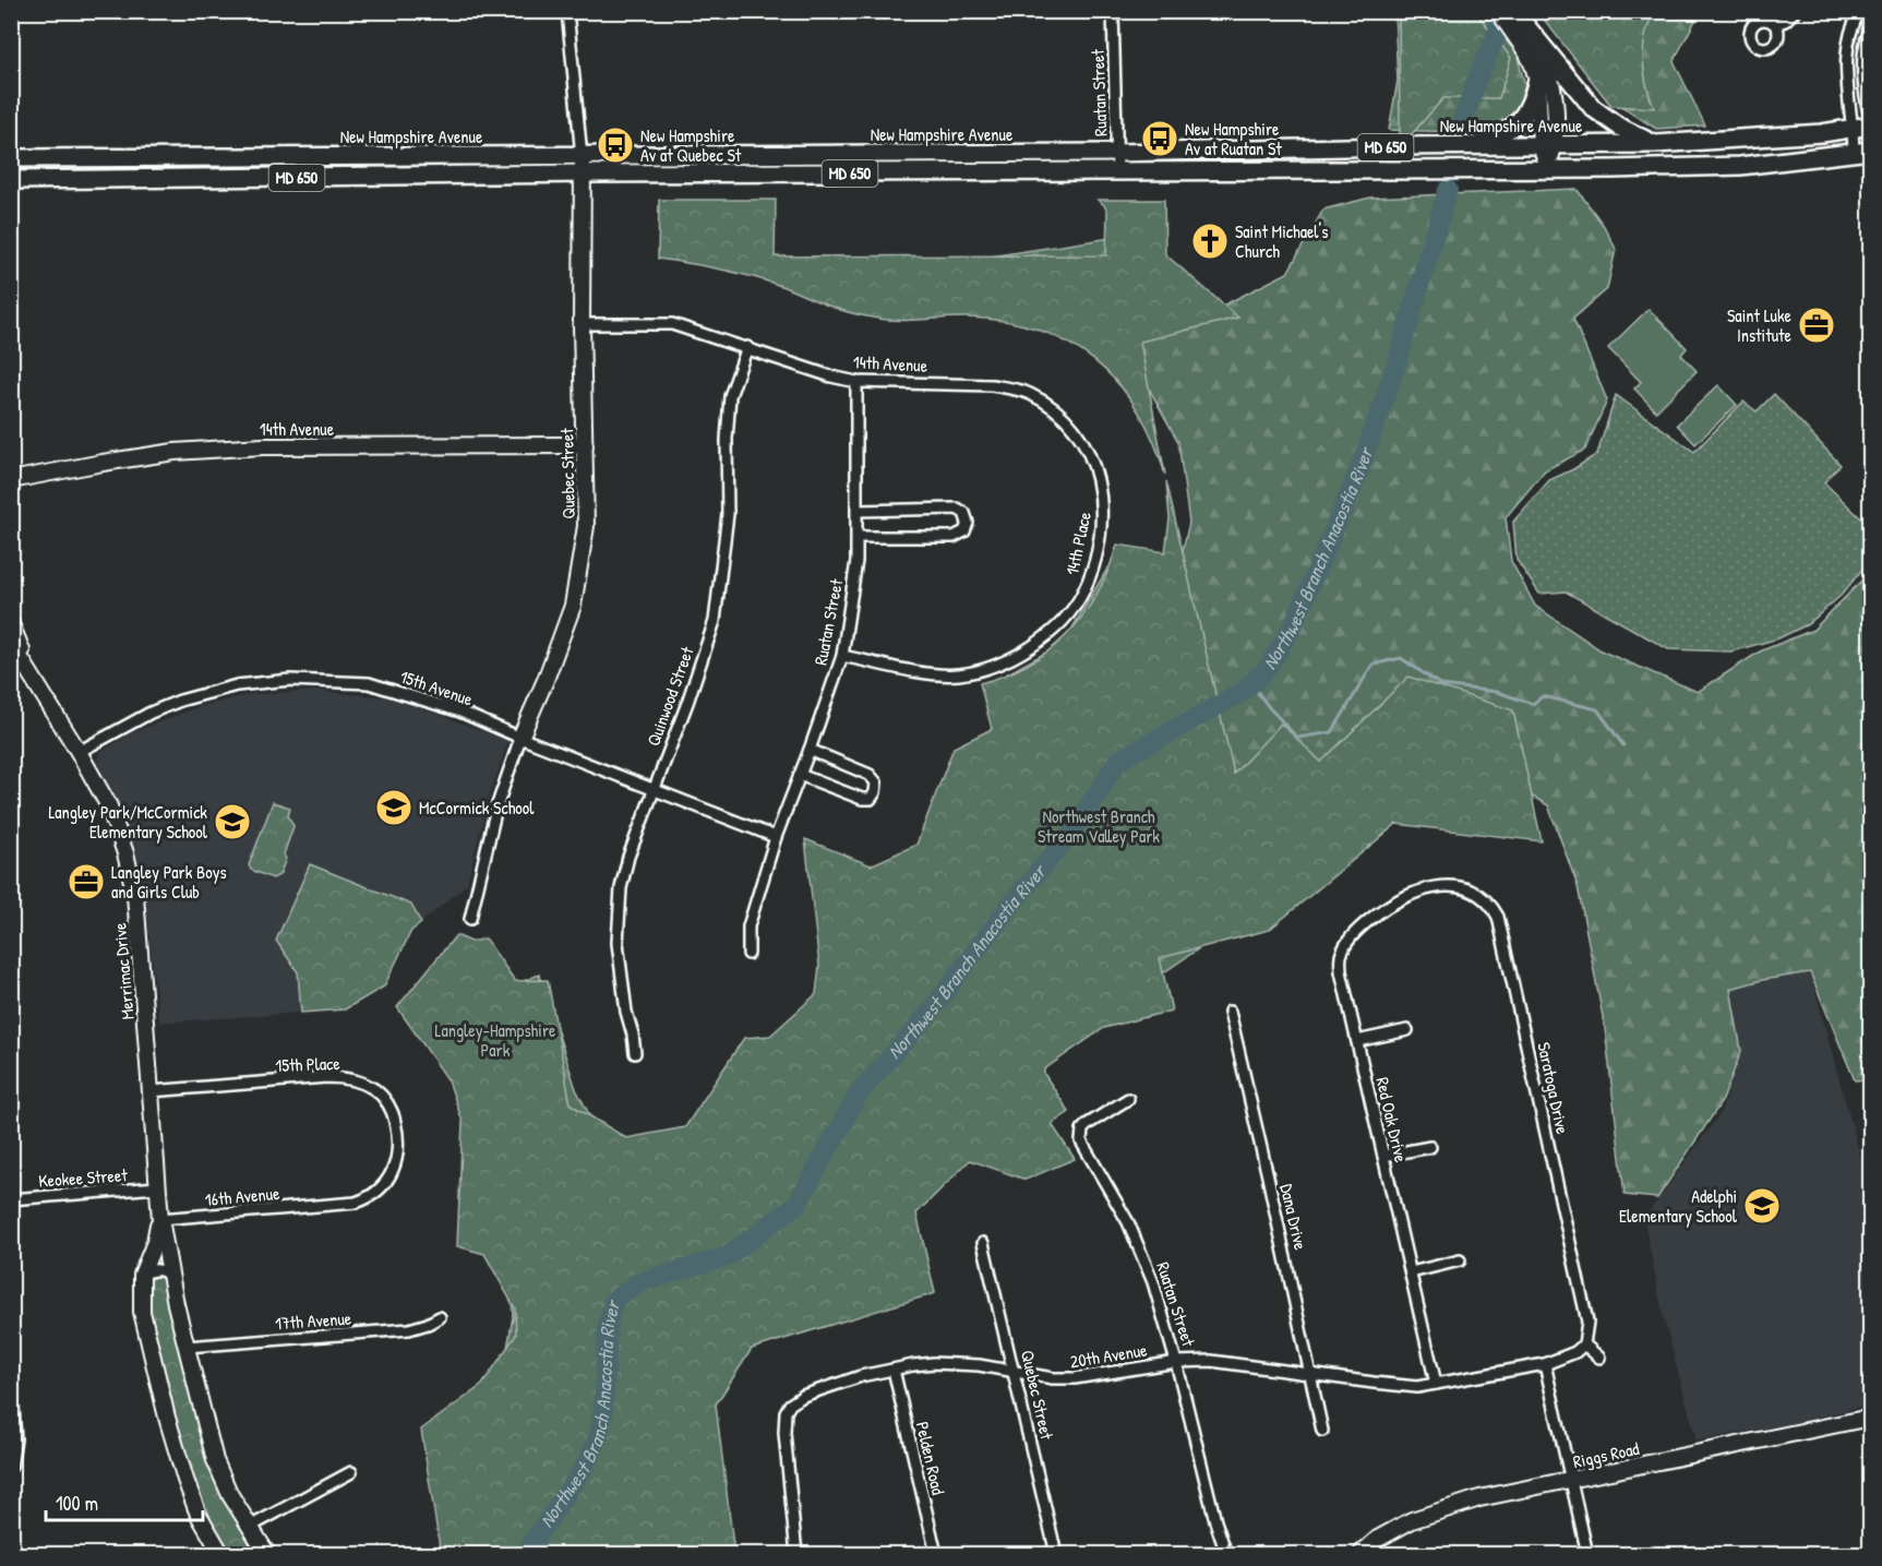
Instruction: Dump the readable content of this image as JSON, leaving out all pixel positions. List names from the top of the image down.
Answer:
{
  "streets": {
    "main road": ["New Hampshire Avenue", "MD 650"],
    "street": [
      "Ruatan Street",
      "14th Avenue",
      "Quebec Street",
      "14th Place",
      "15th Avenue",
      "Quinwood Street",
      "Merrimac Drive",
      "15th Place",
      "Saratoga Drive",
      "Red Oak Drive",
      "Keokee Street",
      "16th Avenue",
      "Dana Drive",
      "17th Avenue",
      "20th Avenue",
      "Riggs Road",
      "Pelden Road"
    ]
  },
  "crossings": [
    ["Ruatan Street", "New Hampshire Avenue"],
    ["Ruatan Street", "MD 650"],
    ["Ruatan Street", "14th Avenue"],
    ["Ruatan Street", "14th Place"],
    ["Ruatan Street", "15th Avenue"],
    ["Ruatan Street", "20th Avenue"],
    ["New Hampshire Avenue", "Quebec Street"],
    ["MD 650", "Quebec Street"],
    ["14th Avenue", "Quebec Street"],
    ["14th Avenue", "14th Place"],
    ["14th Avenue", "Quinwood Street"],
    ["Quebec Street", "15th Avenue"],
    ["Quebec Street", "20th Avenue"],
    ["15th Avenue", "Quinwood Street"],
    ["15th Avenue", "Merrimac Drive"],
    ["Merrimac Drive", "15th Place"],
    ["Merrimac Drive", "Keokee Street"],
    ["Merrimac Drive", "16th Avenue"],
    ["Merrimac Drive", "17th Avenue"],
    ["15th Place", "16th Avenue"],
    ["Saratoga Drive", "Red Oak Drive"],
    ["Saratoga Drive", "20th Avenue"],
    ["Red Oak Drive", "20th Avenue"],
    ["Dana Drive", "20th Avenue"],
    ["20th Avenue", "Pelden Road"]
  ],
  "water": ["Northwest Branch Anacostia River"],
  "parks": ["Northwest Branch Stream Valley Park", "Langley-Hampshire Park"],
  "places": {
    "bus stop": ["New Hampshire Av at Ruatan St", "New Hampshire Av at Quebec St"],
    "church": ["Saint Michael's Church"],
    "office": ["Saint Luke Institute", "Langley Park Boys and Girls Club"],
    "school or university": ["McCormick School", "Langley Park/McCormick Elementary School", "Adelphi Elementary School"]
  },
  "scale_bar": "100 m"
}
